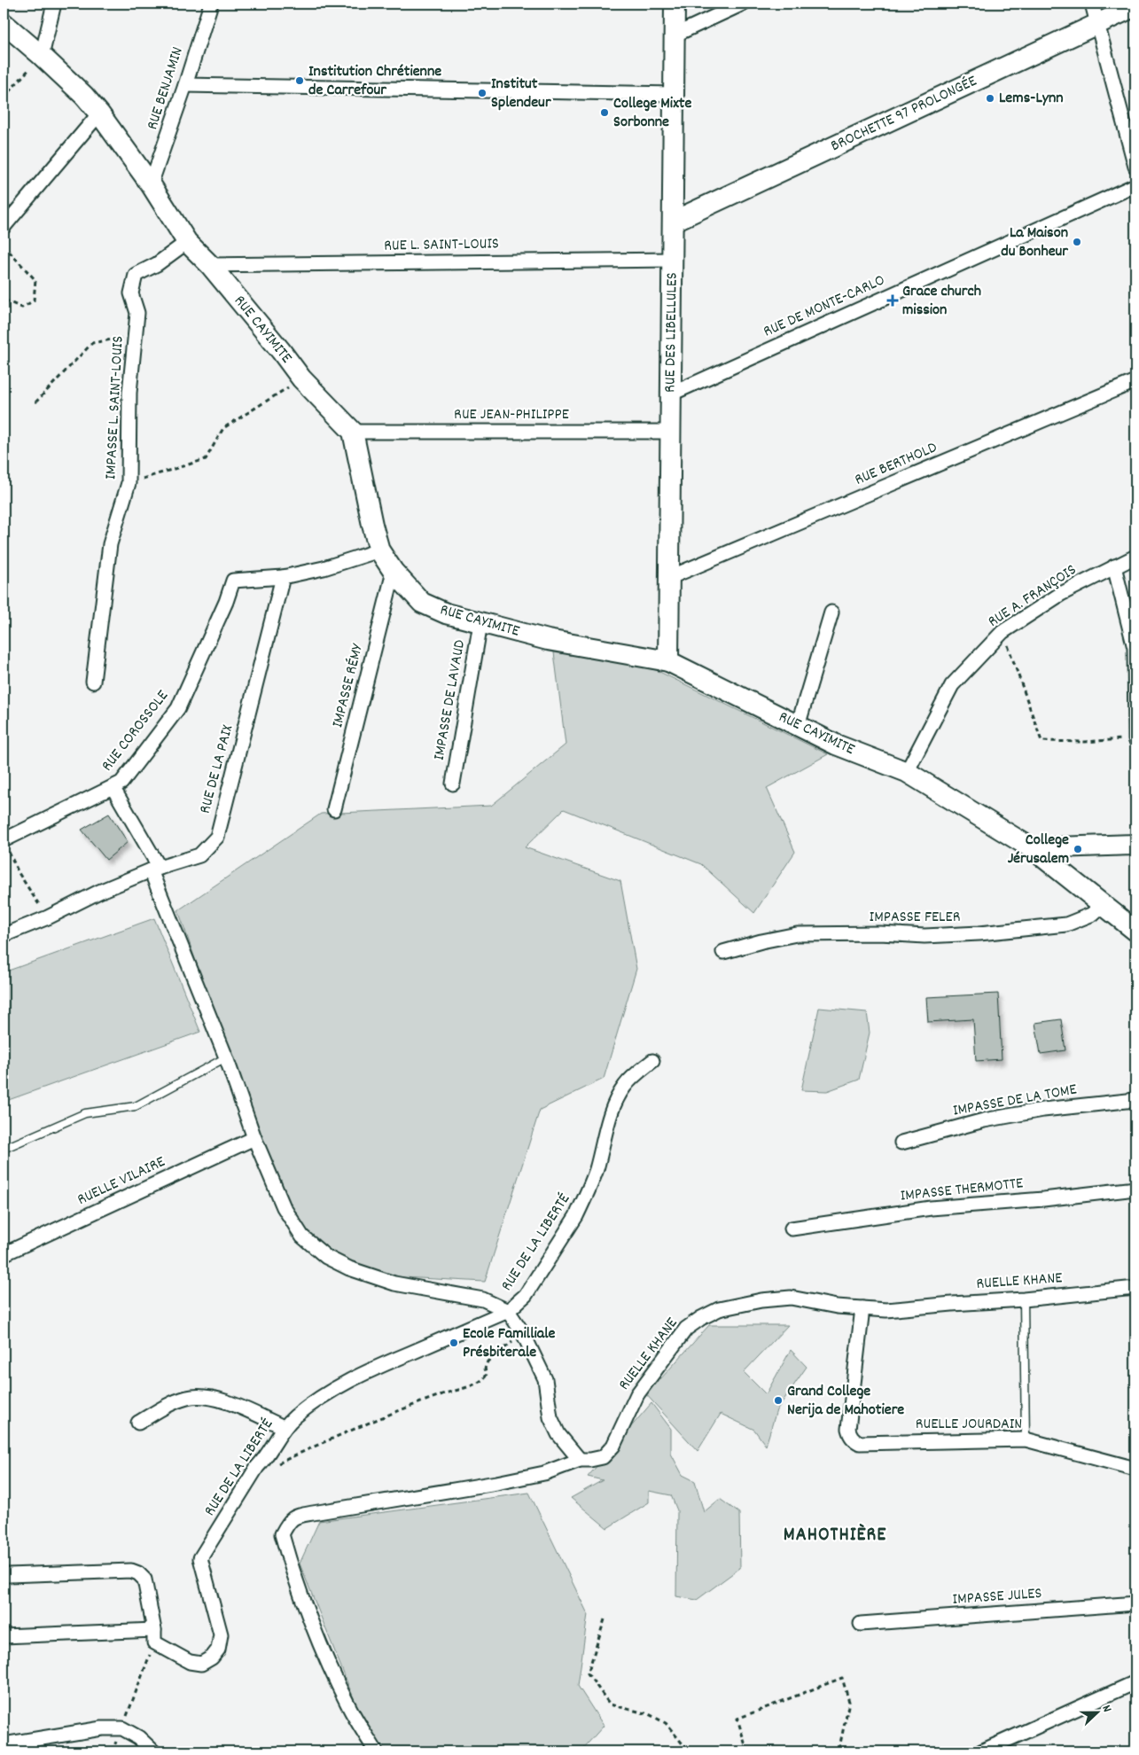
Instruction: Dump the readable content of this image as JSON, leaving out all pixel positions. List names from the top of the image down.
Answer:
{
  "streets": {
    "street": [
      "RUE BENJAMIN",
      "BROCHETTE 97 PROLONGÉE",
      "RUE L. SAINT-LOUIS",
      "RUE DE MONTE-CARLO",
      "RUE CAYIMITE",
      "RUE DES LIBELLULES",
      "IMPASSE L. SAINT-LOUIS",
      "RUE JEAN-PHILIPPE",
      "RUE BERTHOLD",
      "RUE A. FRANÇOIS",
      "IMPASSE RÉMY",
      "IMPASSE DE LAVAUD",
      "RUE COROSSOLE",
      "RUE DE LA PAIX",
      "IMPASSE FELER",
      "IMPASSE DE LA TOME",
      "RUELLE VILAIRE",
      "IMPASSE THERMOTTE",
      "RUE DE LA LIBERTÉ",
      "RUELLE KHANE",
      "RUELLE JOURDAIN",
      "IMPASSE JULES"
    ]
  },
  "crossings": [
    ["RUE BENJAMIN", "RUE CAYIMITE"],
    ["BROCHETTE 97 PROLONGÉE", "RUE DES LIBELLULES"],
    ["RUE L. SAINT-LOUIS", "RUE CAYIMITE"],
    ["RUE L. SAINT-LOUIS", "RUE DES LIBELLULES"],
    ["RUE DE MONTE-CARLO", "RUE DES LIBELLULES"],
    ["RUE CAYIMITE", "RUE DES LIBELLULES"],
    ["RUE CAYIMITE", "IMPASSE L. SAINT-LOUIS"],
    ["RUE CAYIMITE", "RUE JEAN-PHILIPPE"],
    ["RUE CAYIMITE", "RUE A. FRANÇOIS"],
    ["RUE CAYIMITE", "IMPASSE RÉMY"],
    ["RUE CAYIMITE", "IMPASSE DE LAVAUD"],
    ["RUE CAYIMITE", "IMPASSE FELER"],
    ["RUE DES LIBELLULES", "RUE JEAN-PHILIPPE"],
    ["RUE DES LIBELLULES", "RUE BERTHOLD"],
    ["RUE COROSSOLE", "RUE DE LA PAIX"],
    ["RUELLE KHANE", "RUELLE JOURDAIN"]
  ],
  "districts": ["MAHOTHIÈRE"],
  "places": {
    "other": [
      "Institution Chrétienne de Carrefour",
      "Institut Splendeur",
      "Lems-Lynn",
      "College Mixte Sorbonne",
      "La Maison du Bonheur",
      "College Jérusalem",
      "Ecole Familliale Présbiterale",
      "Grand College Nerija de Mahotiere"
    ],
    "health": ["Grace church mission"]
  },
  "north": "right"
}
